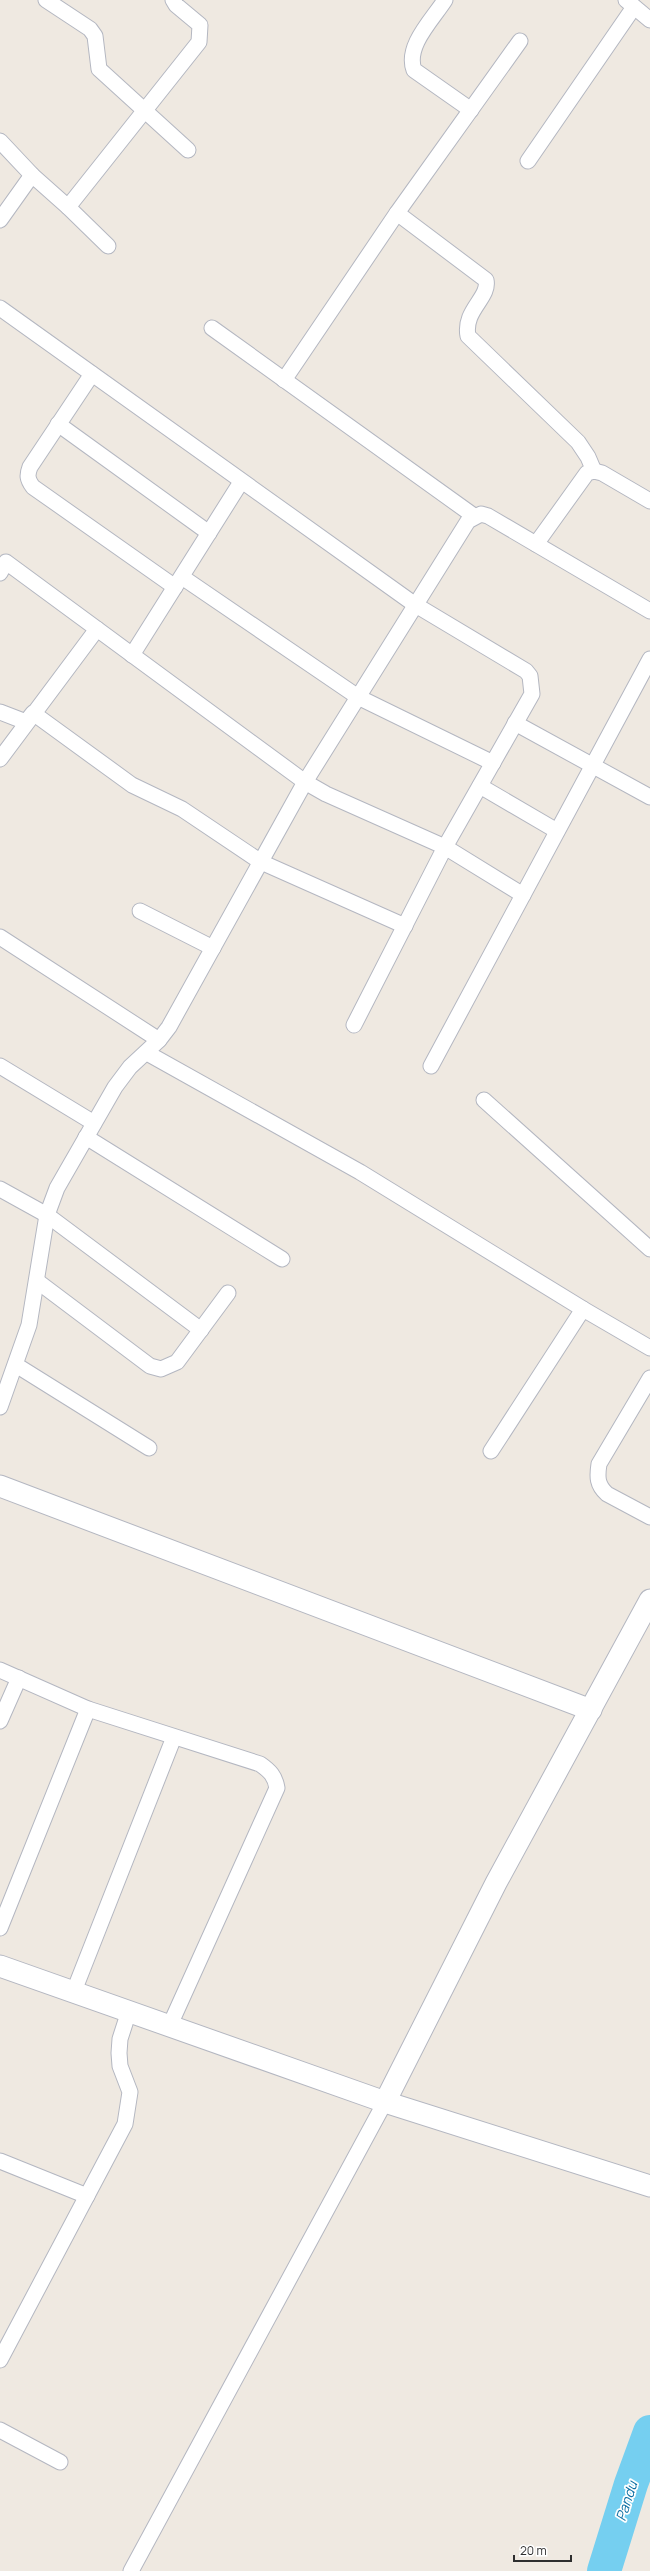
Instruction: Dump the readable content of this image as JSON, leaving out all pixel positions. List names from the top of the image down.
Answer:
{
  "water": ["Pandu"],
  "scale_bar": "20 m"
}
